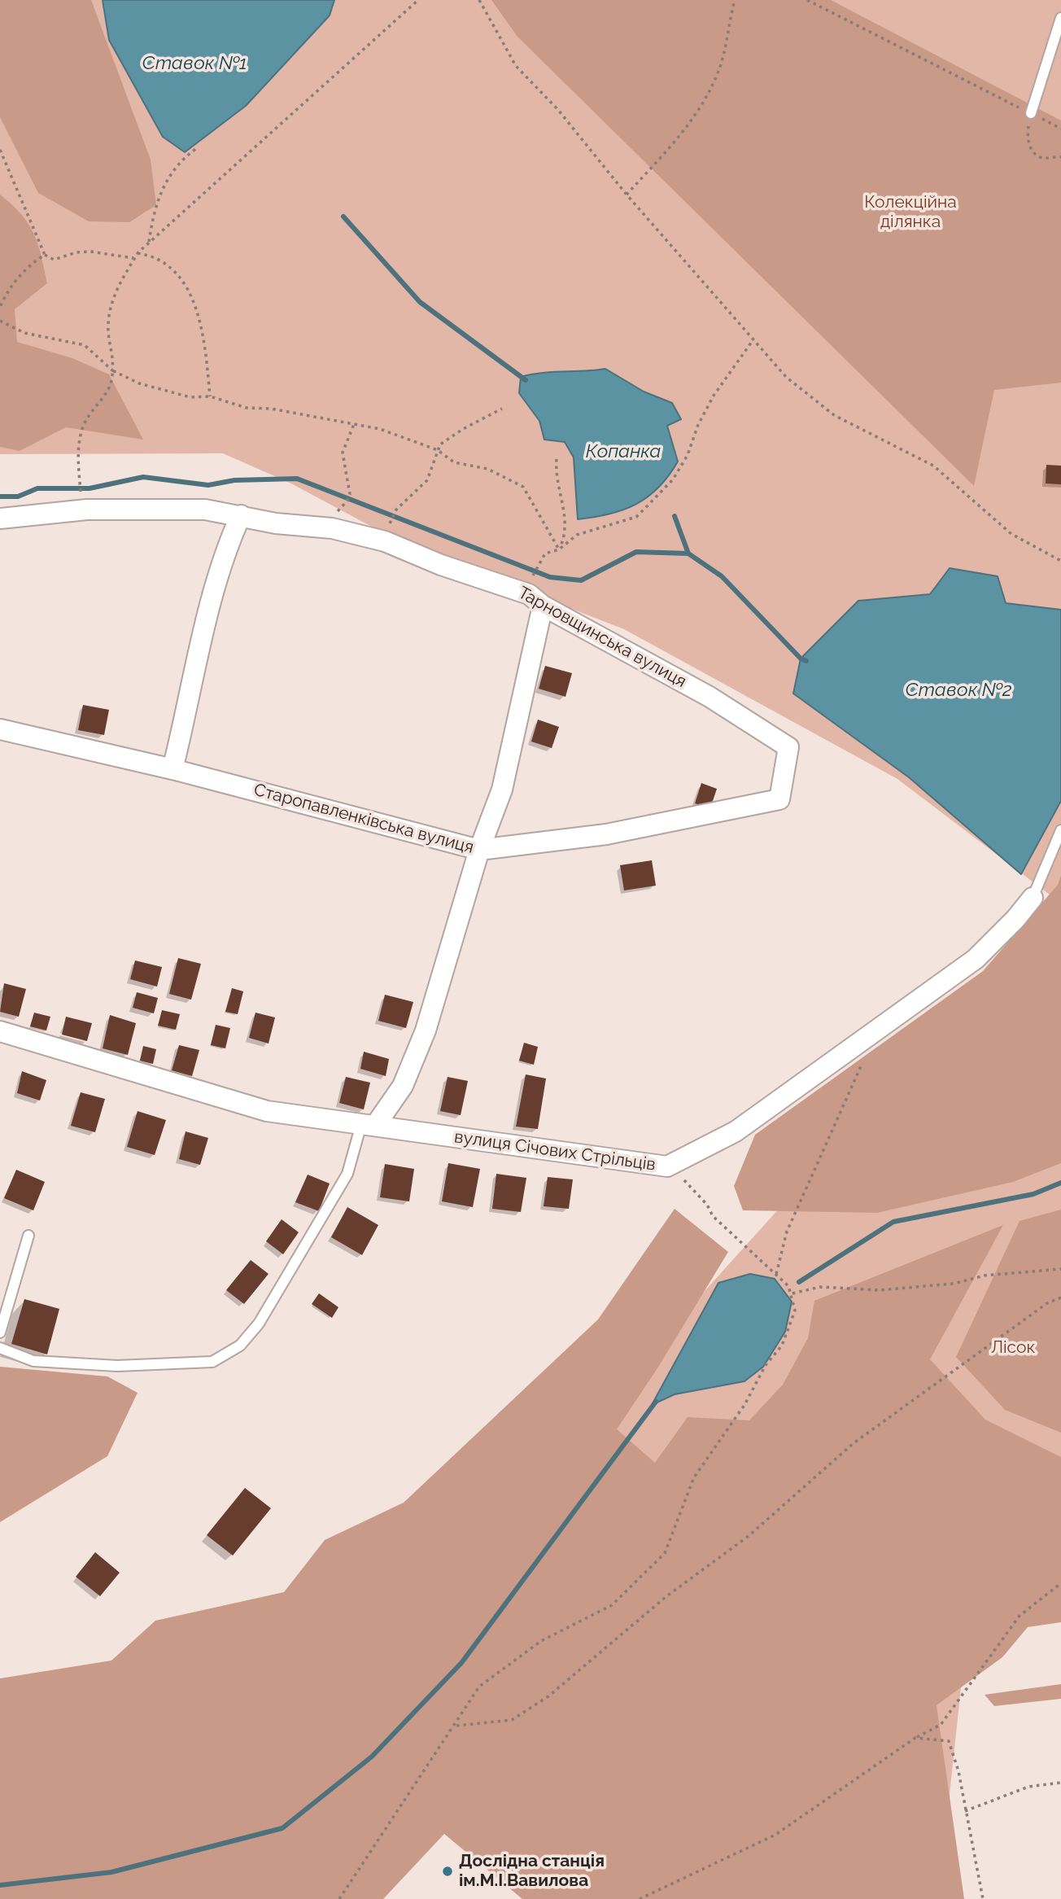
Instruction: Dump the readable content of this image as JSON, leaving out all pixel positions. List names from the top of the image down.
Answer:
{
  "streets": {
    "street": ["Тарновщинська вулиця", "Старопавленківська вулиця", "вулиця Січових Стрільців"]
  },
  "crossings": [
    ["Тарновщинська вулиця", "Старопавленківська вулиця"]
  ],
  "water": ["Ставок №1", "Копанка", "Ставок №2"],
  "parks": ["Колекційна ділянка", "Лісок"],
  "places": ["Дослідна станція ім.М.І.Вавилова"]
}
